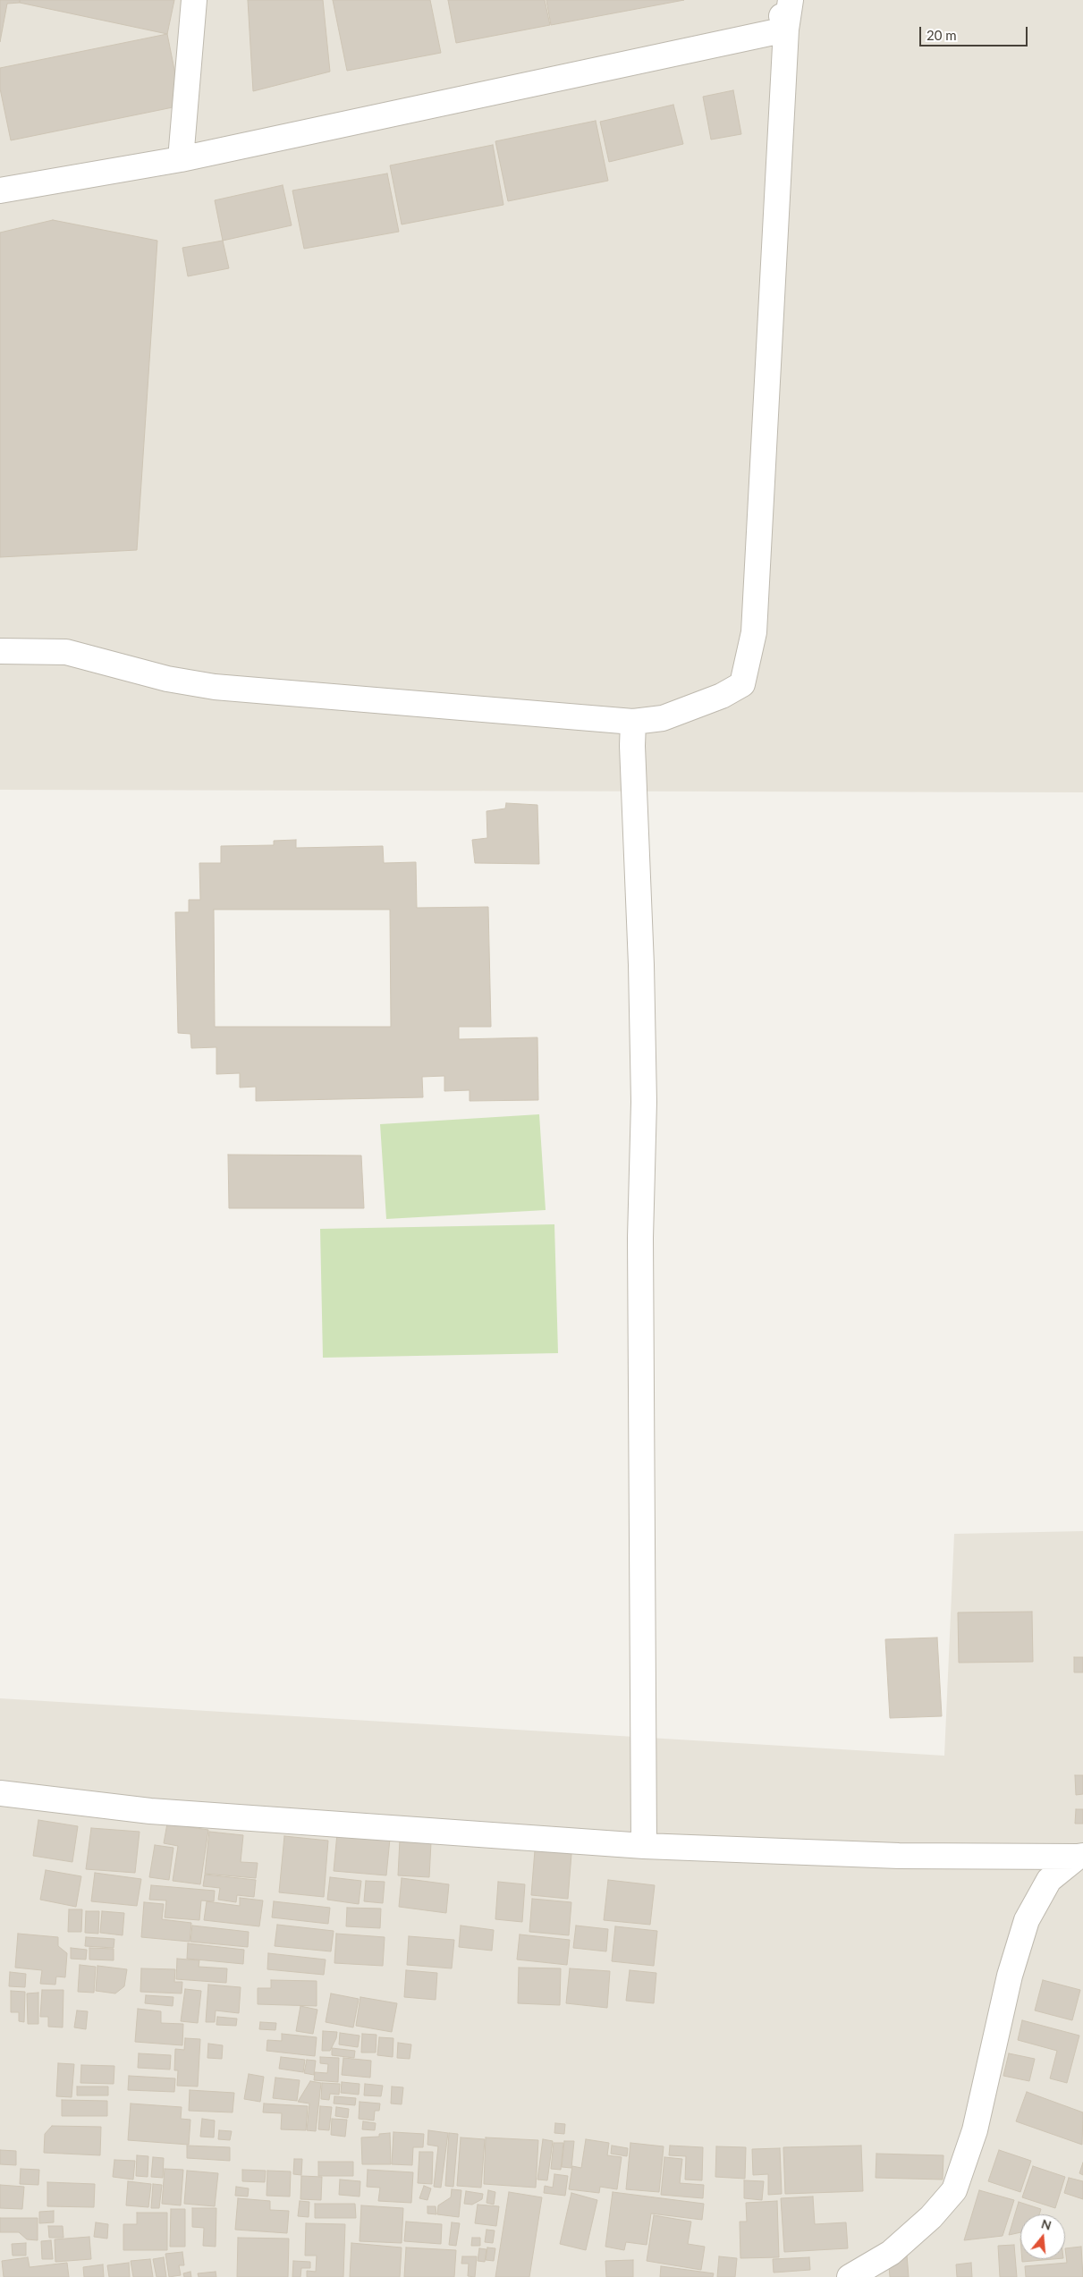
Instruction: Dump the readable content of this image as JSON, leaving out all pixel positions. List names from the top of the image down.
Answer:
{
  "scale_bar": "20 m",
  "north": "top"
}
